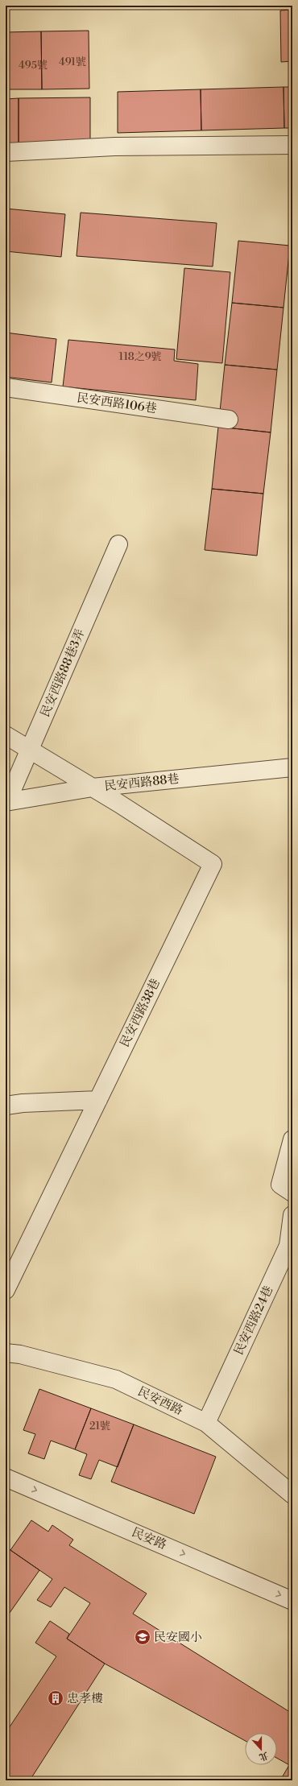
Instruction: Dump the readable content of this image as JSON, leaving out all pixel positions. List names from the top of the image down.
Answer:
{
  "streets": {
    "street": [
      "民安西路106巷",
      "民安西路88巷3弄",
      "民安西路88巷",
      "民安西路38巷",
      "民安西路24巷",
      "民安西路",
      "民安路"
    ]
  },
  "crossings": [
    ["民安西路88巷3弄", "民安西路88巷"],
    ["民安西路88巷", "民安西路38巷"],
    ["民安西路24巷", "民安西路"]
  ],
  "one_way": ["民安路"],
  "places": {
    "school or university": ["民安國小"],
    "building": ["忠孝樓"]
  },
  "house_numbers": [
    "491號",
    "495號",
    "118之9號",
    "21號"
  ],
  "north": "bottom"
}
